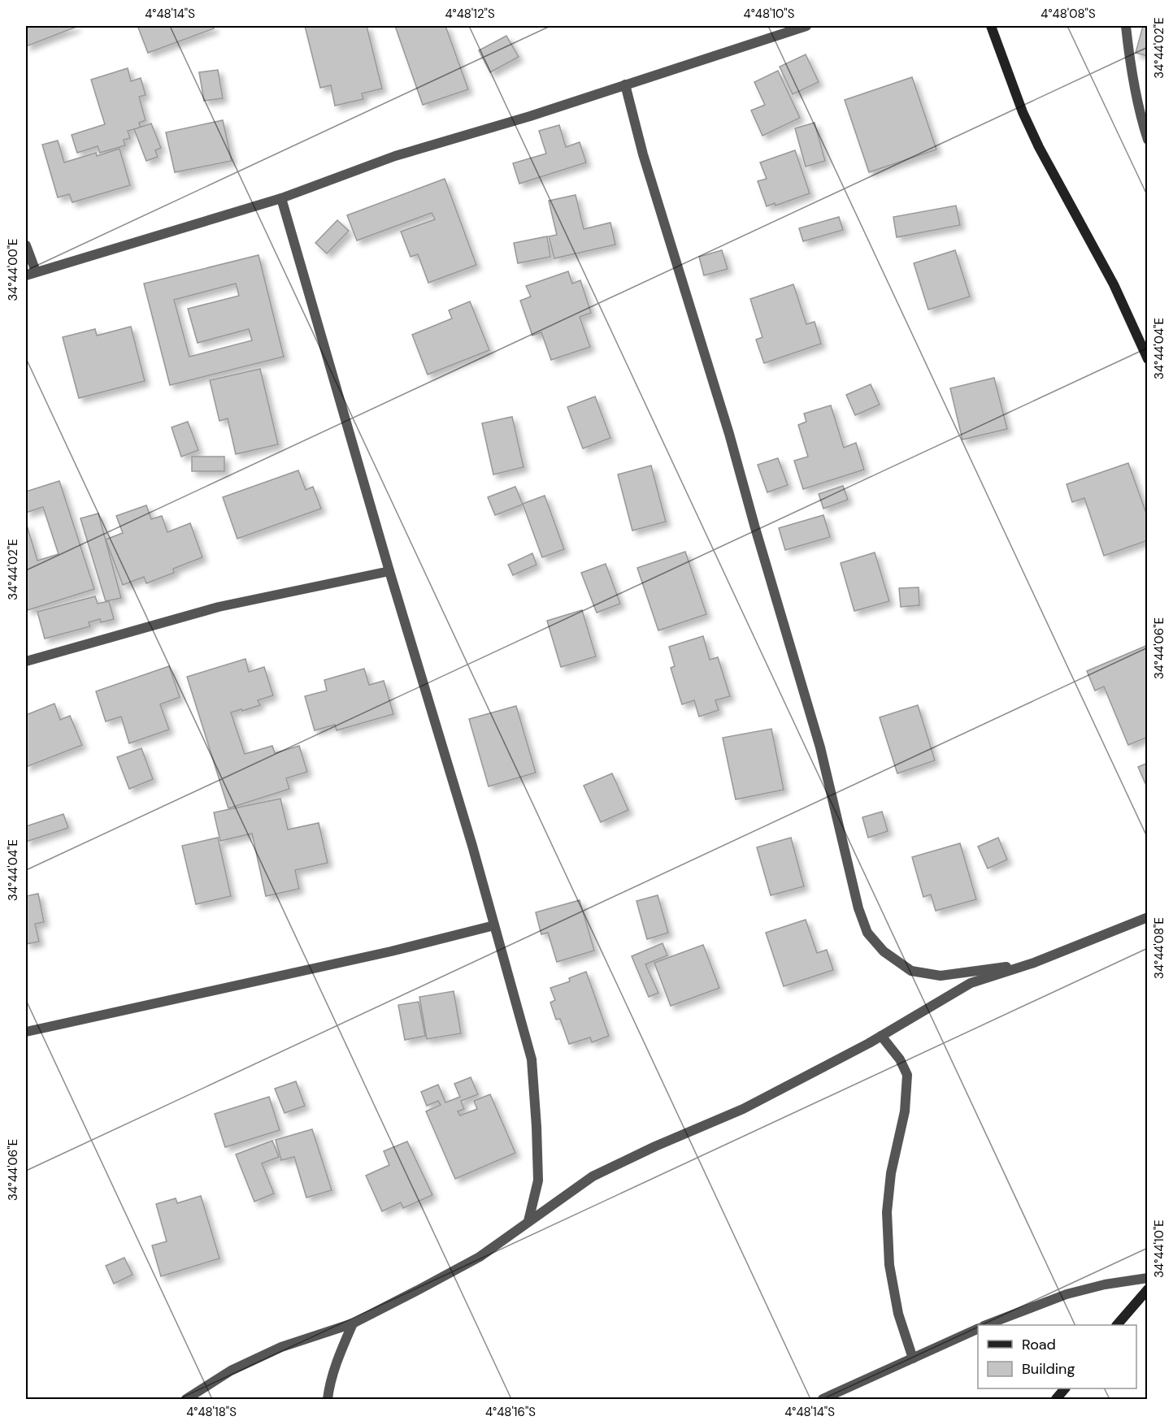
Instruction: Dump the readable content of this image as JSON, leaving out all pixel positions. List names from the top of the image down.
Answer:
{
  "legend": ["Road", "Building"],
  "coordinates": [
    "4°48'14\"S",
    "4°48'12\"S",
    "4°48'10\"S",
    "4°48'08\"S",
    "34°44'02\"E",
    "34°44'00\"E",
    "34°44'04\"E",
    "34°44'06\"E",
    "34°44'08\"E",
    "34°44'10\"E",
    "4°48'18\"S",
    "4°48'16\"S"
  ]
}
